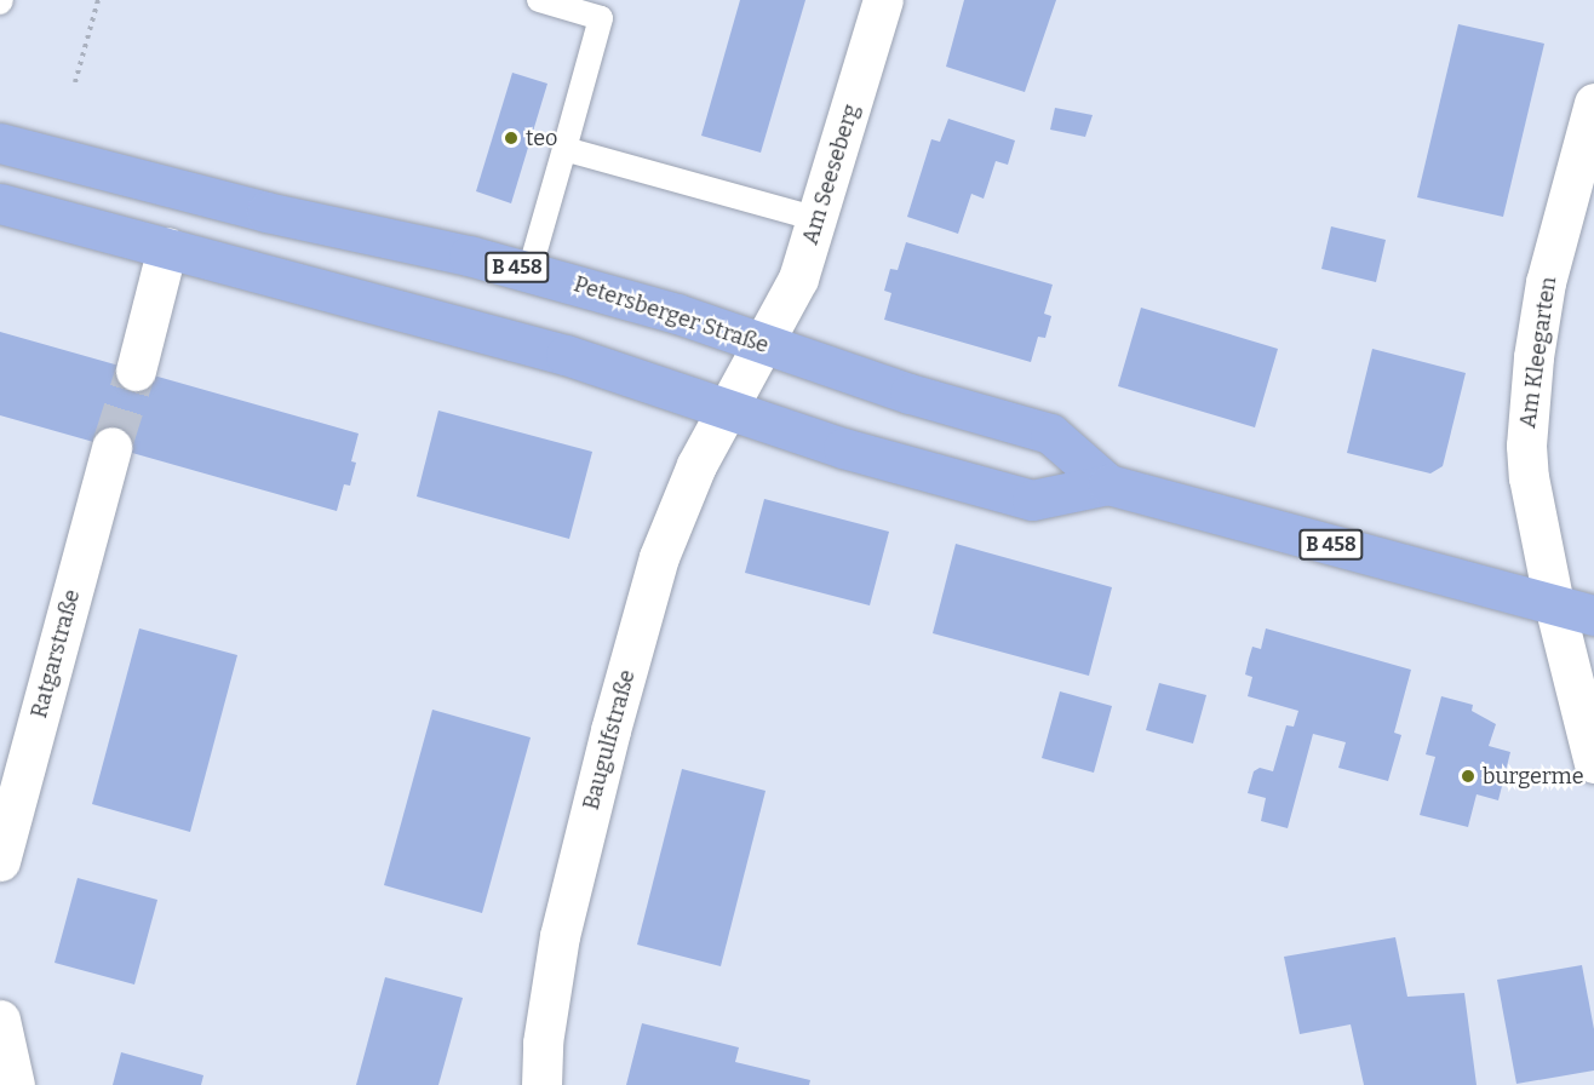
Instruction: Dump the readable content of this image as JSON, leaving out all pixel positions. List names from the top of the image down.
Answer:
{
  "streets": {
    "main road": ["B 458", "Petersberger Straße"],
    "street": [
      "Am Seeseberg",
      "Am Kleegarten",
      "Ratgarstraße",
      "Baugulfstraße"
    ]
  },
  "crossings": [
    ["Am Seeseberg", "Petersberger Straße"],
    ["Am Seeseberg", "Baugulfstraße"],
    ["Petersberger Straße", "Am Kleegarten"],
    ["Petersberger Straße", "Baugulfstraße"]
  ],
  "places": ["teo", "burgerme"]
}
